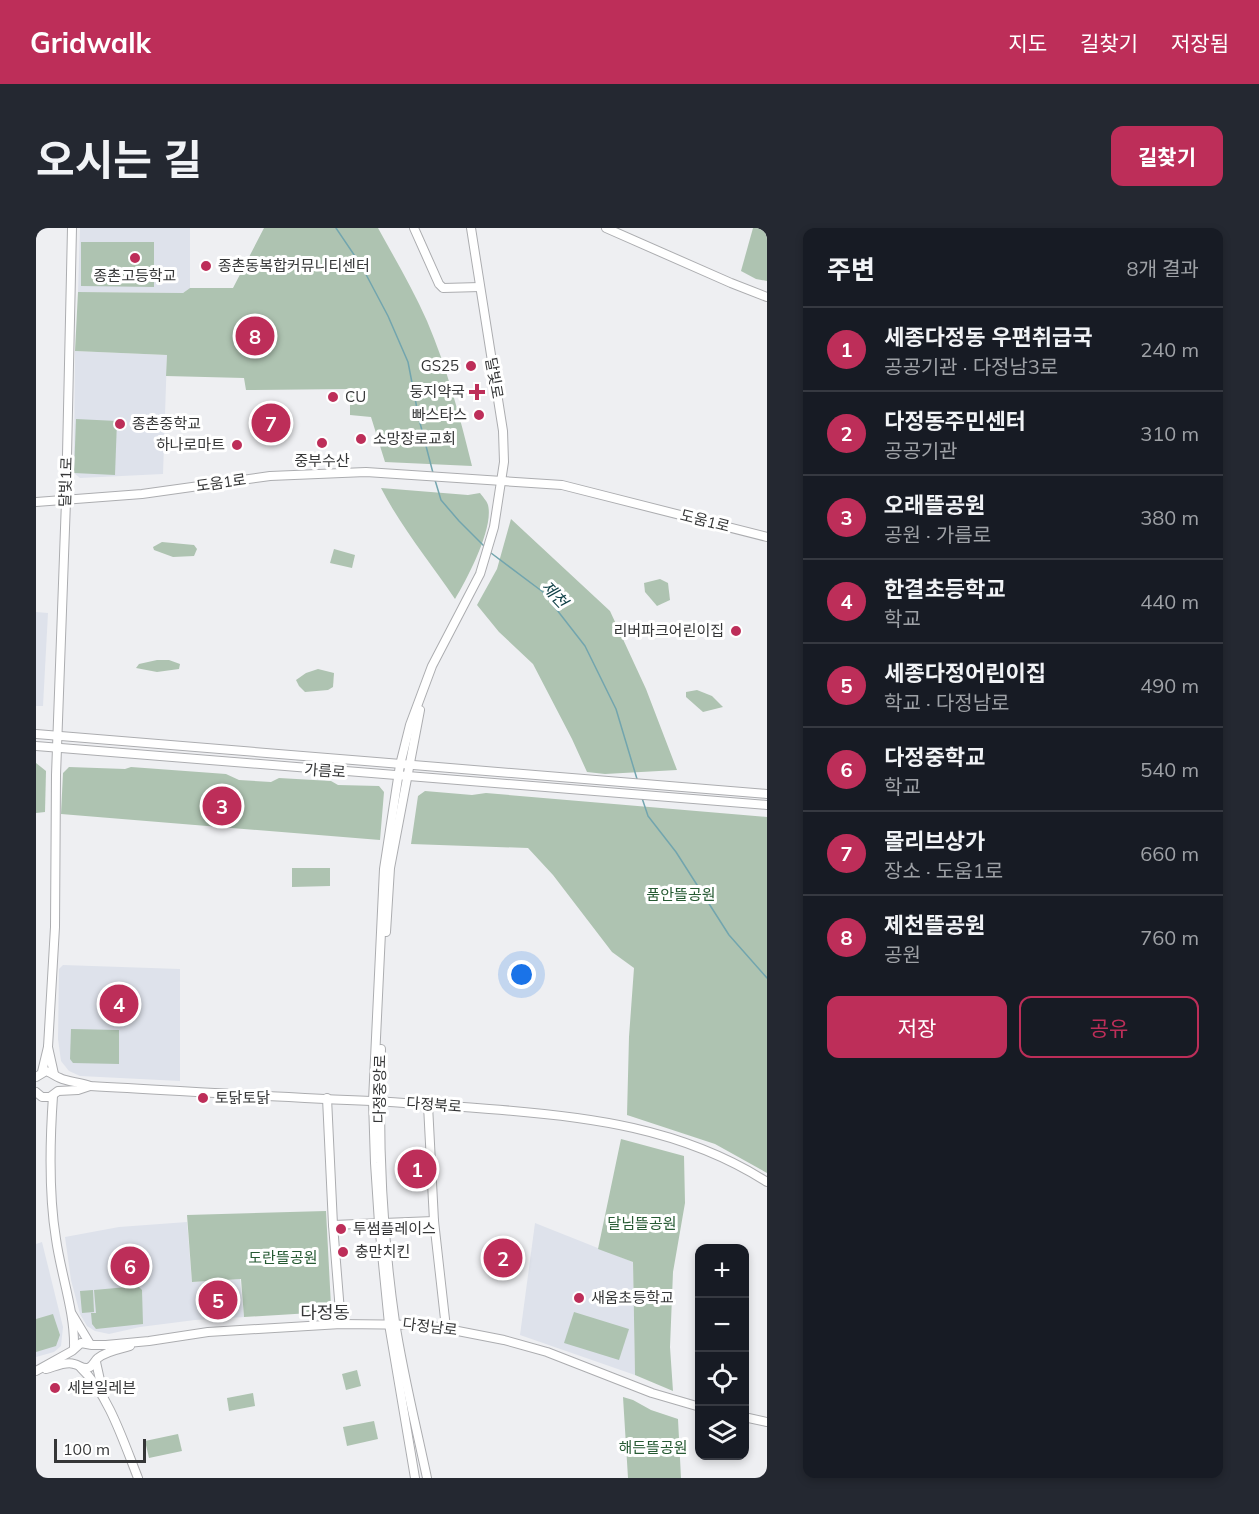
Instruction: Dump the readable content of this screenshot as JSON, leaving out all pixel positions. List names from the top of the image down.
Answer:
{
  "streets": {
    "street": [
      "달빛로",
      "달빛1로",
      "도움1로",
      "가름로",
      "다정중앙로",
      "다정북로",
      "다정남로"
    ]
  },
  "crossings": [
    ["달빛로", "도움1로"],
    ["달빛로", "다정중앙로"],
    ["달빛1로", "도움1로"],
    ["달빛1로", "가름로"],
    ["가름로", "다정중앙로"],
    ["다정중앙로", "다정북로"],
    ["다정중앙로", "다정남로"]
  ],
  "districts": ["다정동"],
  "water": ["제천"],
  "parks": [
    "품안뜰공원",
    "달님뜰공원",
    "도란뜰공원",
    "해든뜰공원"
  ],
  "places": {
    "other": [
      "종촌고등학교",
      "종촌동복합커뮤니티센터",
      "GS25",
      "CU",
      "빠스타스",
      "종촌중학교",
      "소망장로교회",
      "중부수산",
      "하나로마트",
      "리버파크어린이집",
      "토닭토닭",
      "투썸플레이스",
      "충만치킨",
      "새움초등학교",
      "세븐일레븐"
    ],
    "health": ["둥지약국"]
  },
  "scale_bar": "100 m",
  "page": {
    "header": "Gridwalk",
    "nav": ["지도", "길찾기", "저장됨"],
    "title": "오시는 길",
    "buttons": [
      "길찾기",
      ["저장", "공유"]
    ],
    "heading": ["주변", "8개 결과"],
    "list": [
      {
        "mark": "1",
        "name": "세종다정동 우편취급국",
        "note": "공공기관 · 다정남3로",
        "value": "240 m"
      },
      {
        "mark": "2",
        "name": "다정동주민센터",
        "note": "공공기관",
        "value": "310 m"
      },
      {
        "mark": "3",
        "name": "오래뜰공원",
        "note": "공원 · 가름로",
        "value": "380 m"
      },
      {
        "mark": "4",
        "name": "한결초등학교",
        "note": "학교",
        "value": "440 m"
      },
      {
        "mark": "5",
        "name": "세종다정어린이집",
        "note": "학교 · 다정남로",
        "value": "490 m"
      },
      {
        "mark": "6",
        "name": "다정중학교",
        "note": "학교",
        "value": "540 m"
      },
      {
        "mark": "7",
        "name": "몰리브상가",
        "note": "장소 · 도움1로",
        "value": "660 m"
      },
      {
        "mark": "8",
        "name": "제천뜰공원",
        "note": "공원",
        "value": "760 m"
      }
    ],
    "pins": [
      "8",
      "7",
      "3",
      "4",
      "1",
      "2",
      "6",
      "5"
    ],
    "map_buttons": ["+", "−"],
    "scale": "100 m"
  }
}
